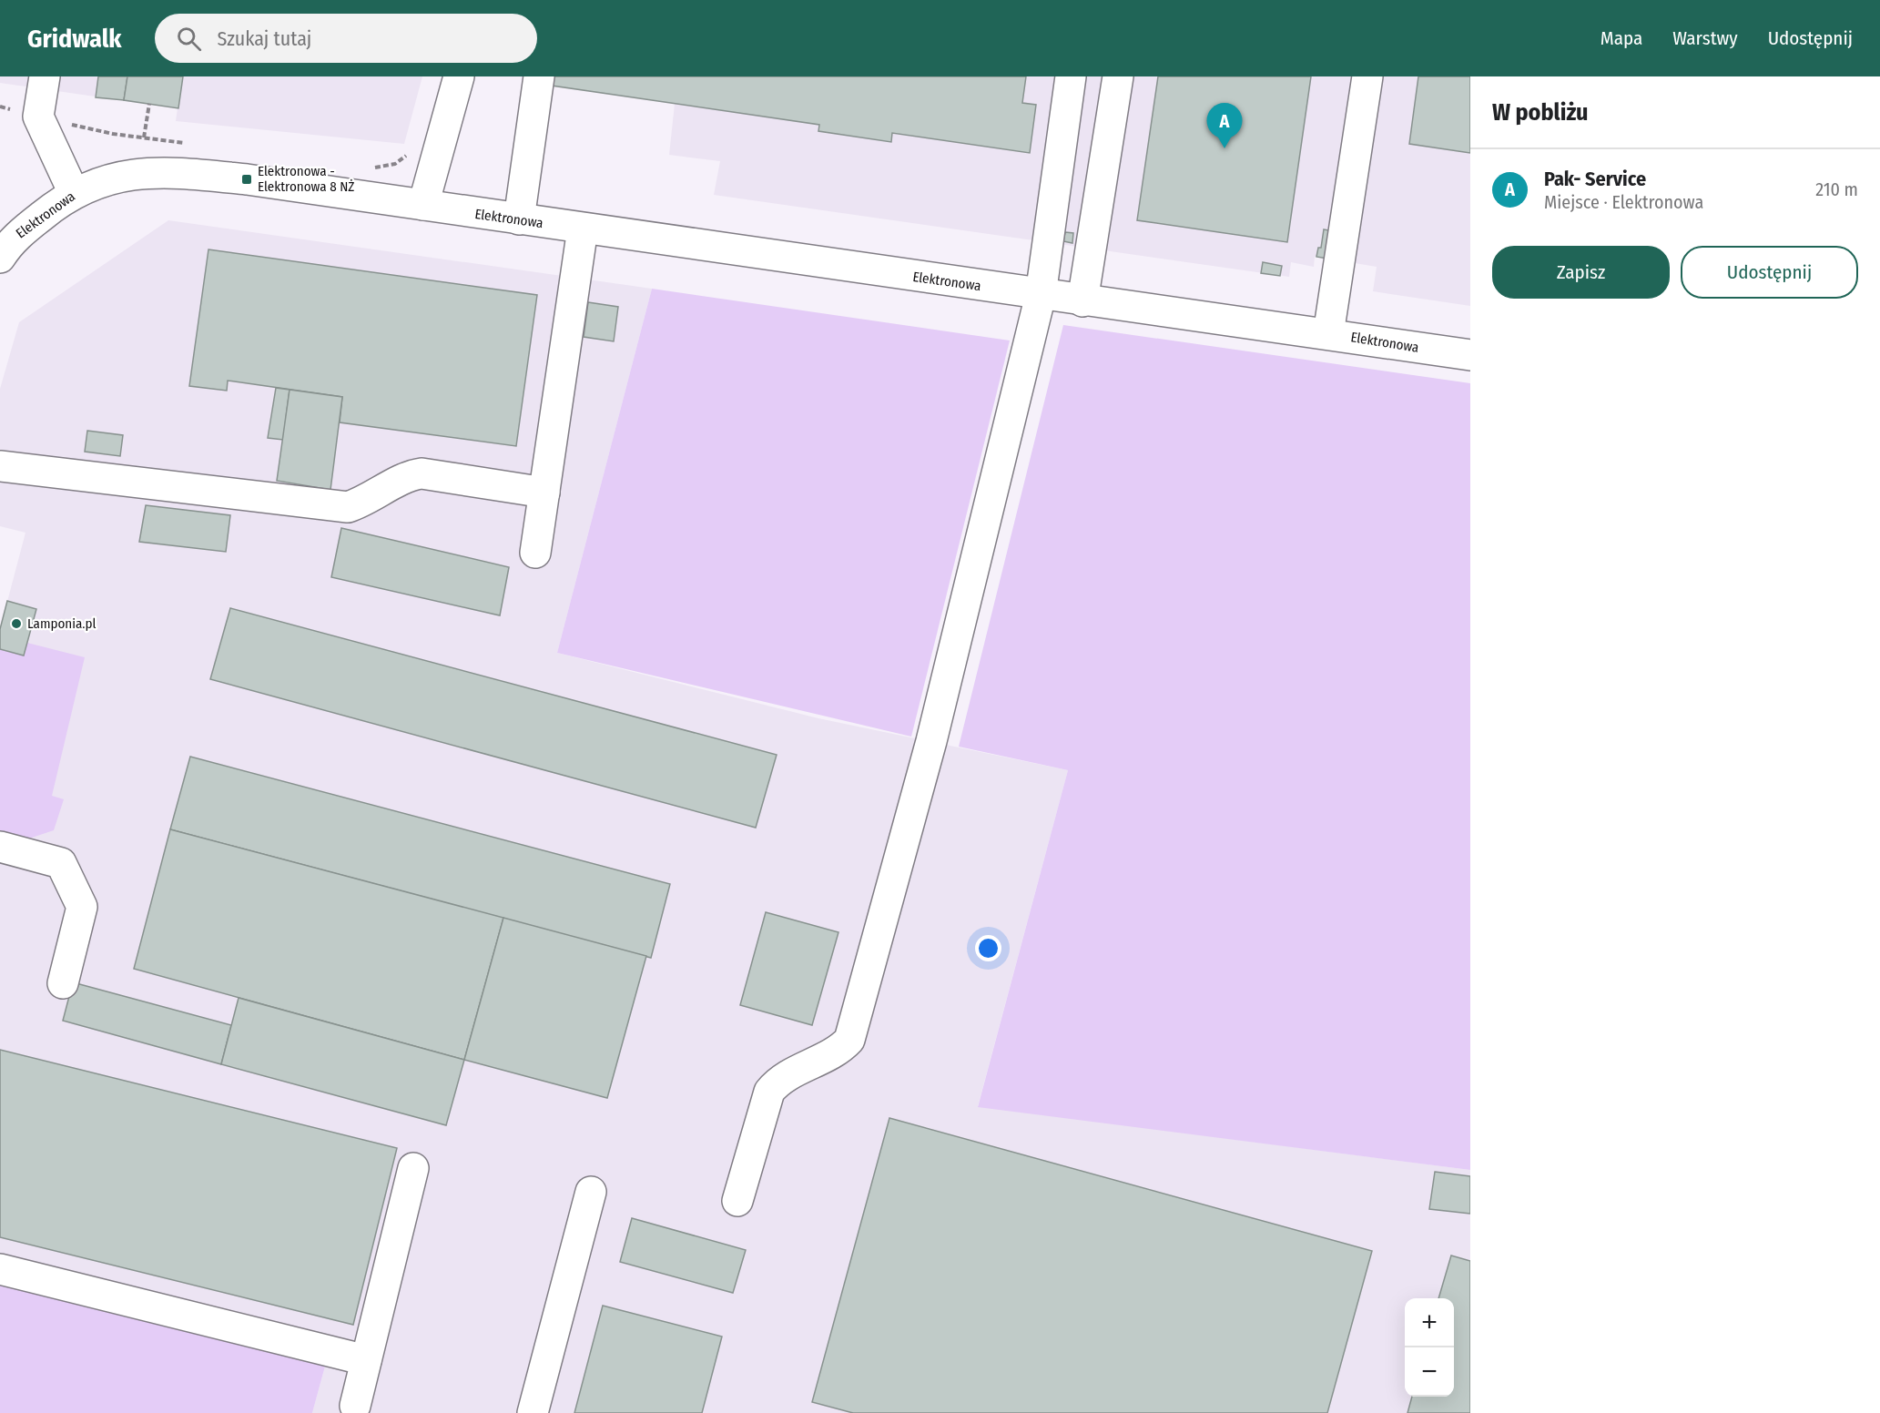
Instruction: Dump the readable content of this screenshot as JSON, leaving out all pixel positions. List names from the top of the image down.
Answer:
{
  "streets": {
    "street": ["Elektronowa"]
  },
  "places": {
    "transit": ["Elektronowa - Elektronowa 8 NŻ"],
    "other": ["Lamponia.pl"]
  },
  "page": {
    "header": "Gridwalk",
    "search": "Szukaj tutaj",
    "nav": ["Mapa", "Warstwy", "Udostępnij"],
    "heading": "W pobliżu",
    "pins": "A",
    "list": [
      {
        "mark": "A",
        "name": "Pak- Service",
        "note": "Miejsce · Elektronowa",
        "value": "210 m"
      }
    ],
    "buttons": ["Zapisz", "Udostępnij"],
    "map_buttons": ["+", "−"]
  }
}
